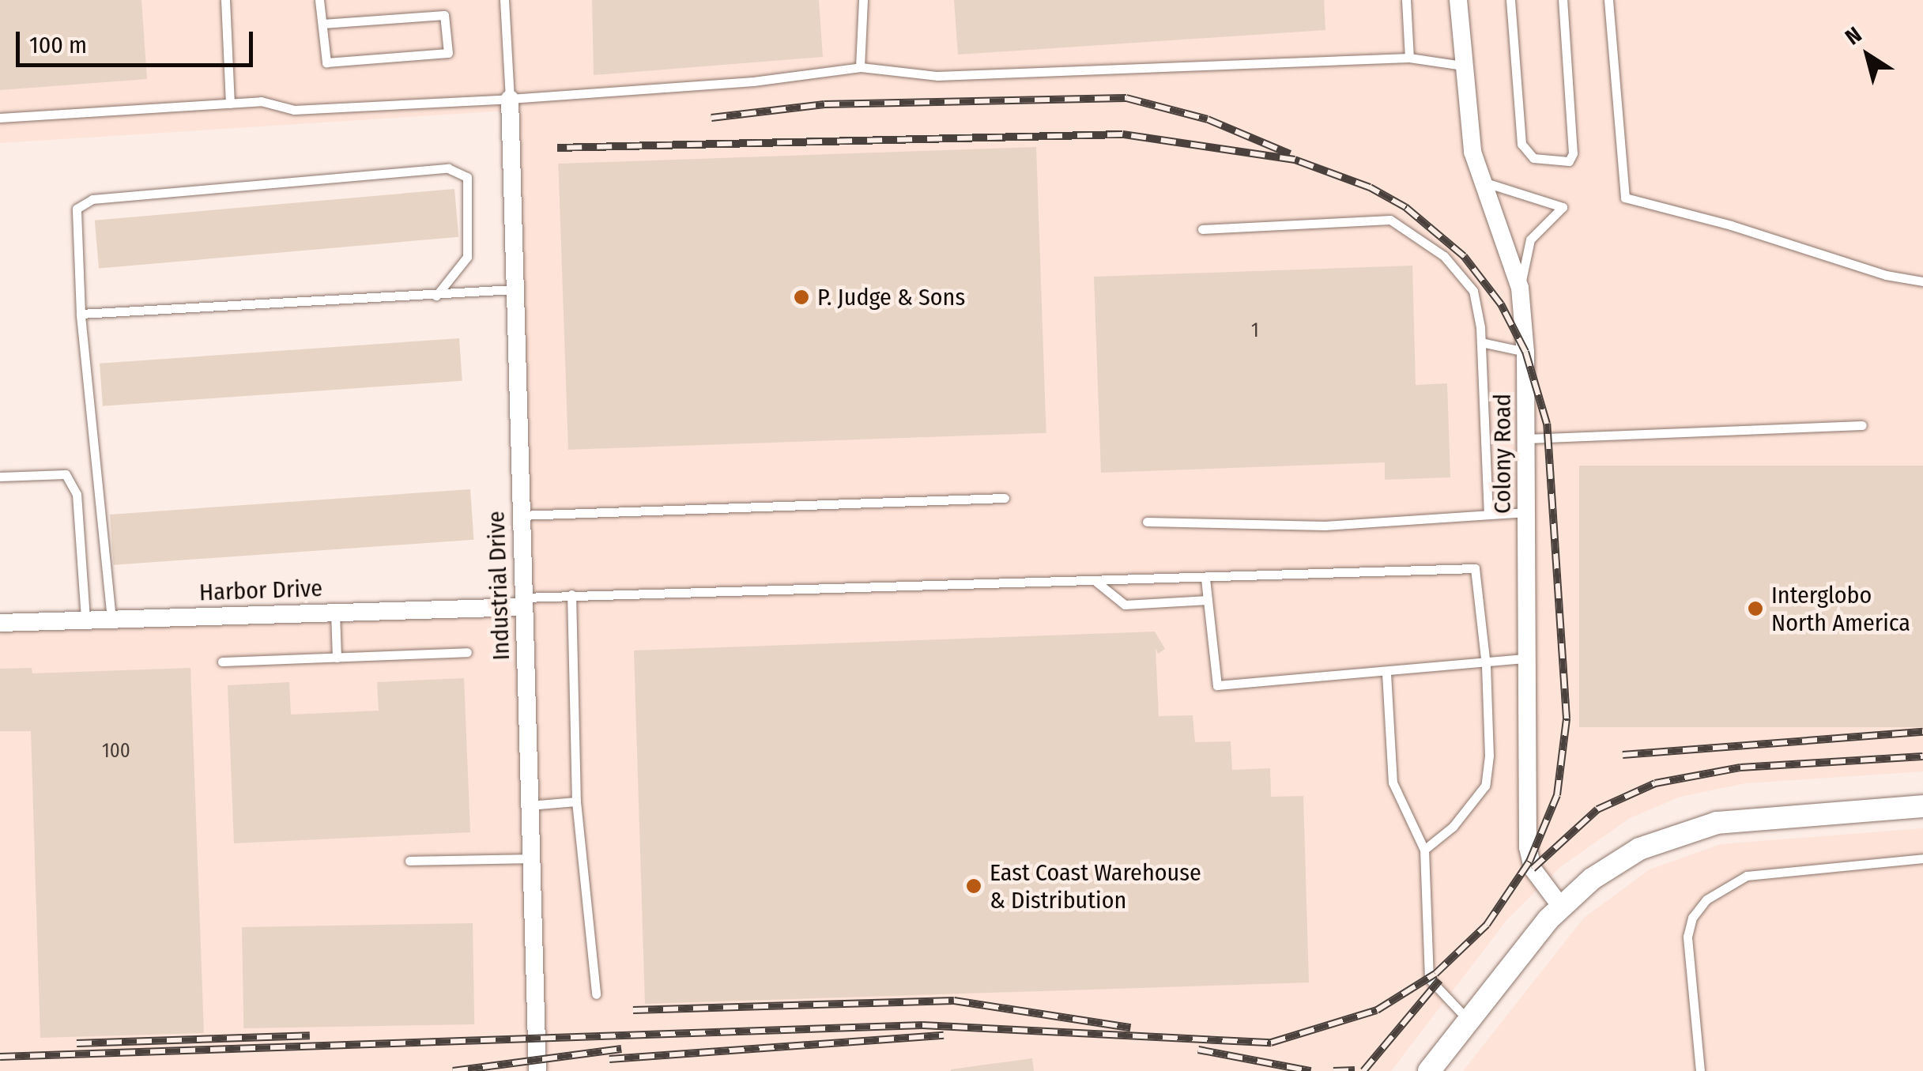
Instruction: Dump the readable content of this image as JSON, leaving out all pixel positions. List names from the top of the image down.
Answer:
{
  "streets": {
    "street": ["Colony Road", "Industrial Drive", "Harbor Drive"]
  },
  "crossings": [
    ["Industrial Drive", "Harbor Drive"]
  ],
  "places": ["P. Judge & Sons", "Interglobo North America", "East Coast Warehouse & Distribution"],
  "house_numbers": ["1", "100"],
  "scale_bar": "100 m",
  "north": "top left"
}
